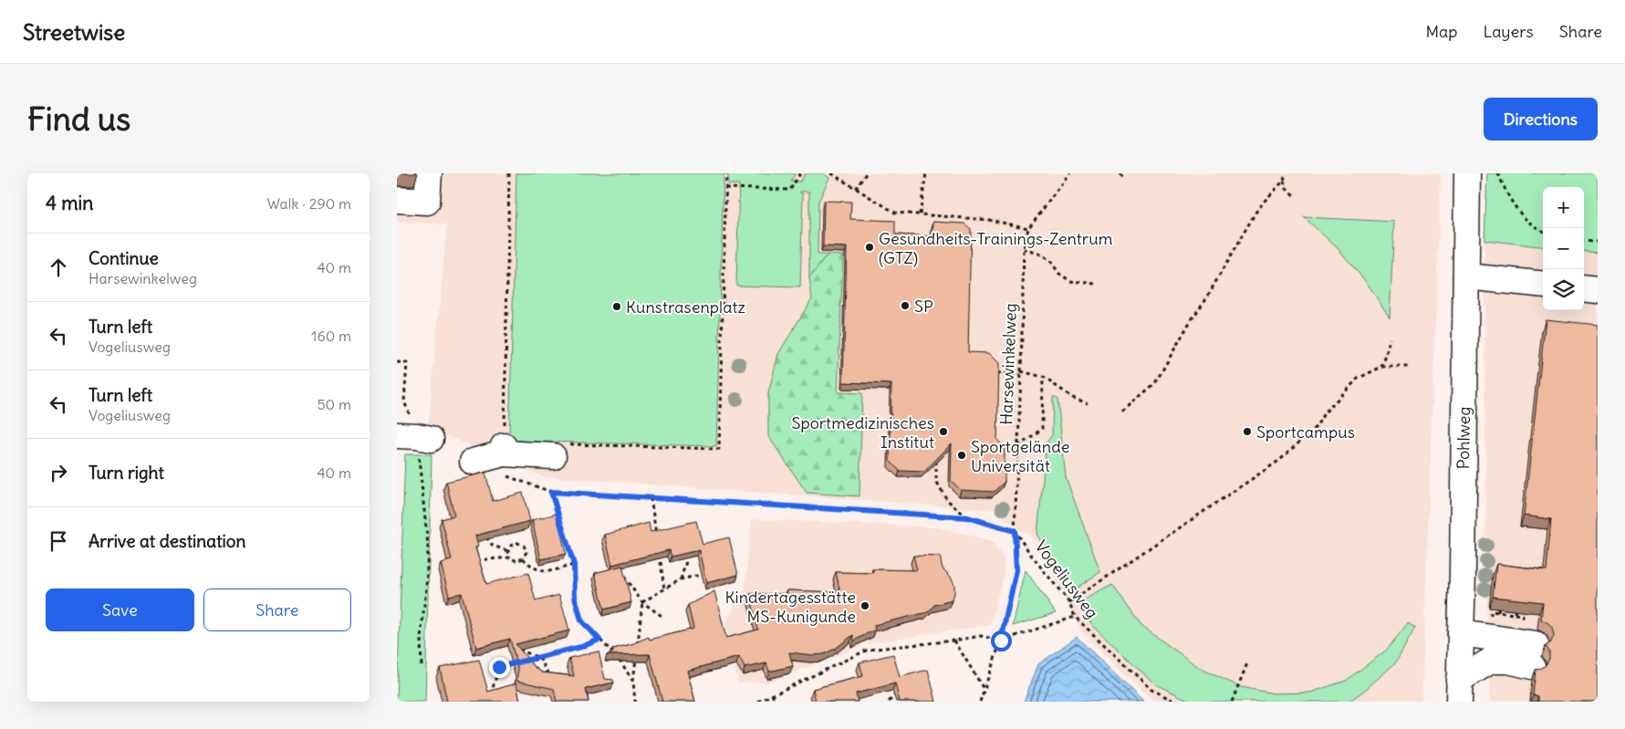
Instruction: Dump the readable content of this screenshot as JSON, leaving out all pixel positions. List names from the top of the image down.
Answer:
{
  "streets": {
    "street": ["Pohlweg"],
    "path": ["Harsewinkelweg", "Vogeliusweg"]
  },
  "crossings": [
    ["Harsewinkelweg", "Vogeliusweg"]
  ],
  "places": [
    "Gesundheits-Trainings-Zentrum (GTZ)",
    "SP",
    "Kunstrasenplatz",
    "Sportmedizinisches Institut",
    "Sportcampus",
    "Sportgelände Universität",
    "Kindertagesstätte MS-Kunigunde"
  ],
  "page": {
    "header": "Streetwise",
    "nav": ["Map", "Layers", "Share"],
    "buttons": [
      "Directions",
      ["Save", "Share"]
    ],
    "title": "Find us",
    "heading": ["4 min", "Walk · 290 m"],
    "map_buttons": ["+", "−"],
    "list": [
      ["Continue", "Harsewinkelweg", "40 m"],
      ["Turn left", "Vogeliusweg", "160 m"],
      ["Turn left", "Vogeliusweg", "50 m"],
      ["Turn right", "40 m"],
      "Arrive at destination"
    ]
  }
}
